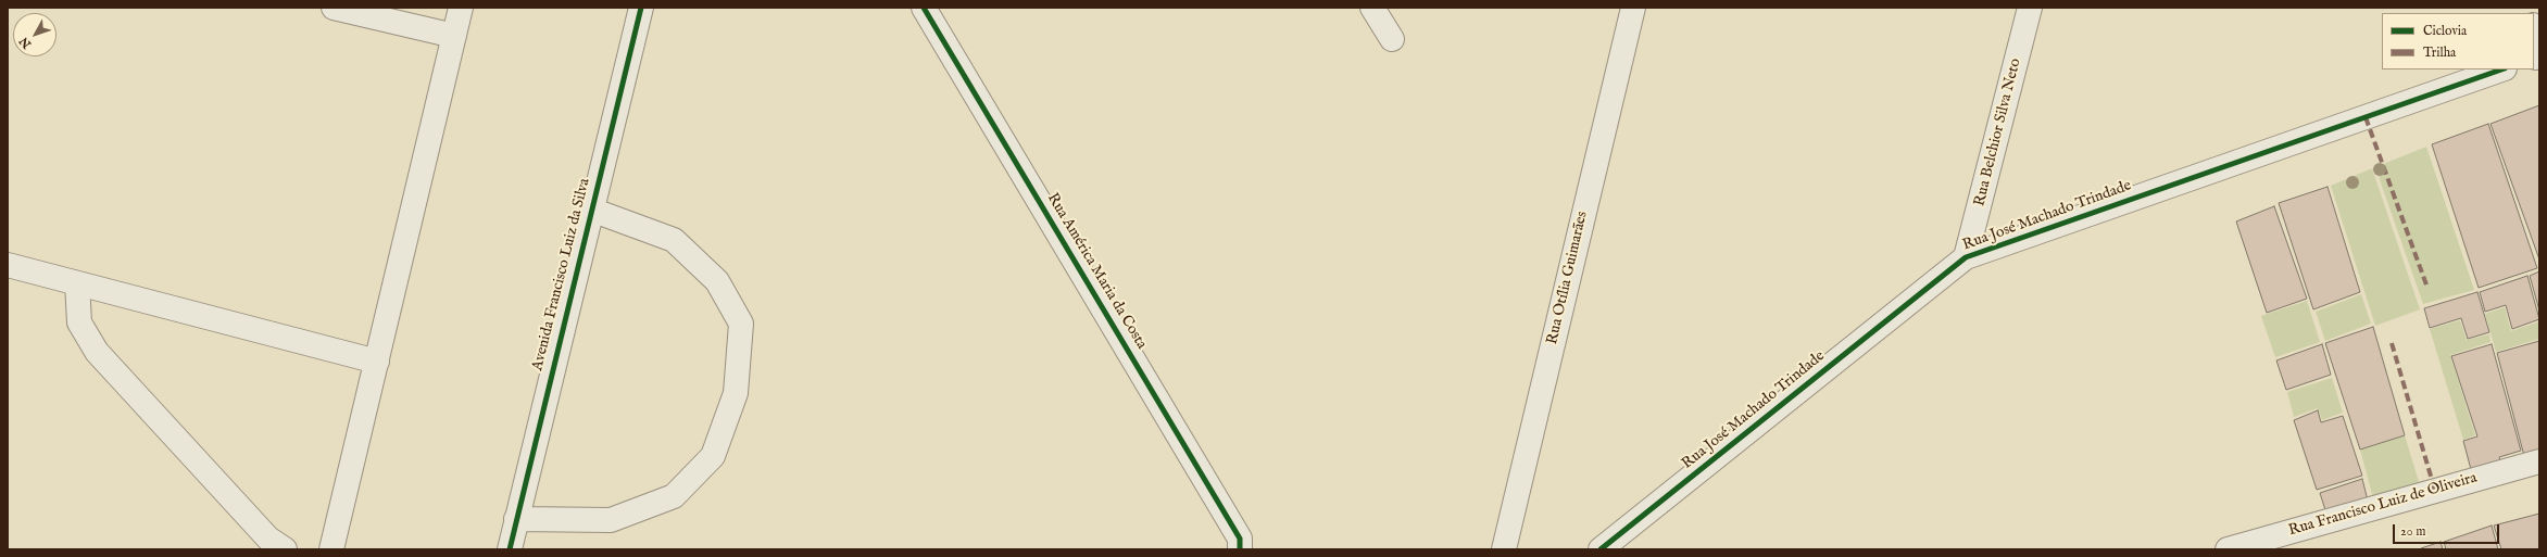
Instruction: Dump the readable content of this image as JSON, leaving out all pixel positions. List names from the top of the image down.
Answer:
{
  "streets": {
    "street": [
      "Rua Belchior Silva Neto",
      "Rua José Machado Trindade",
      "Rua América Maria da Costa",
      "Avenida Francisco Luiz da Silva",
      "Rua Otília Guimarães",
      "Rua Francisco Luiz de Oliveira"
    ]
  },
  "crossings": [
    ["Rua Belchior Silva Neto", "Rua José Machado Trindade"]
  ],
  "legend": ["Ciclovia", "Trilha"],
  "scale_bar": "20 m",
  "north": "bottom left"
}
